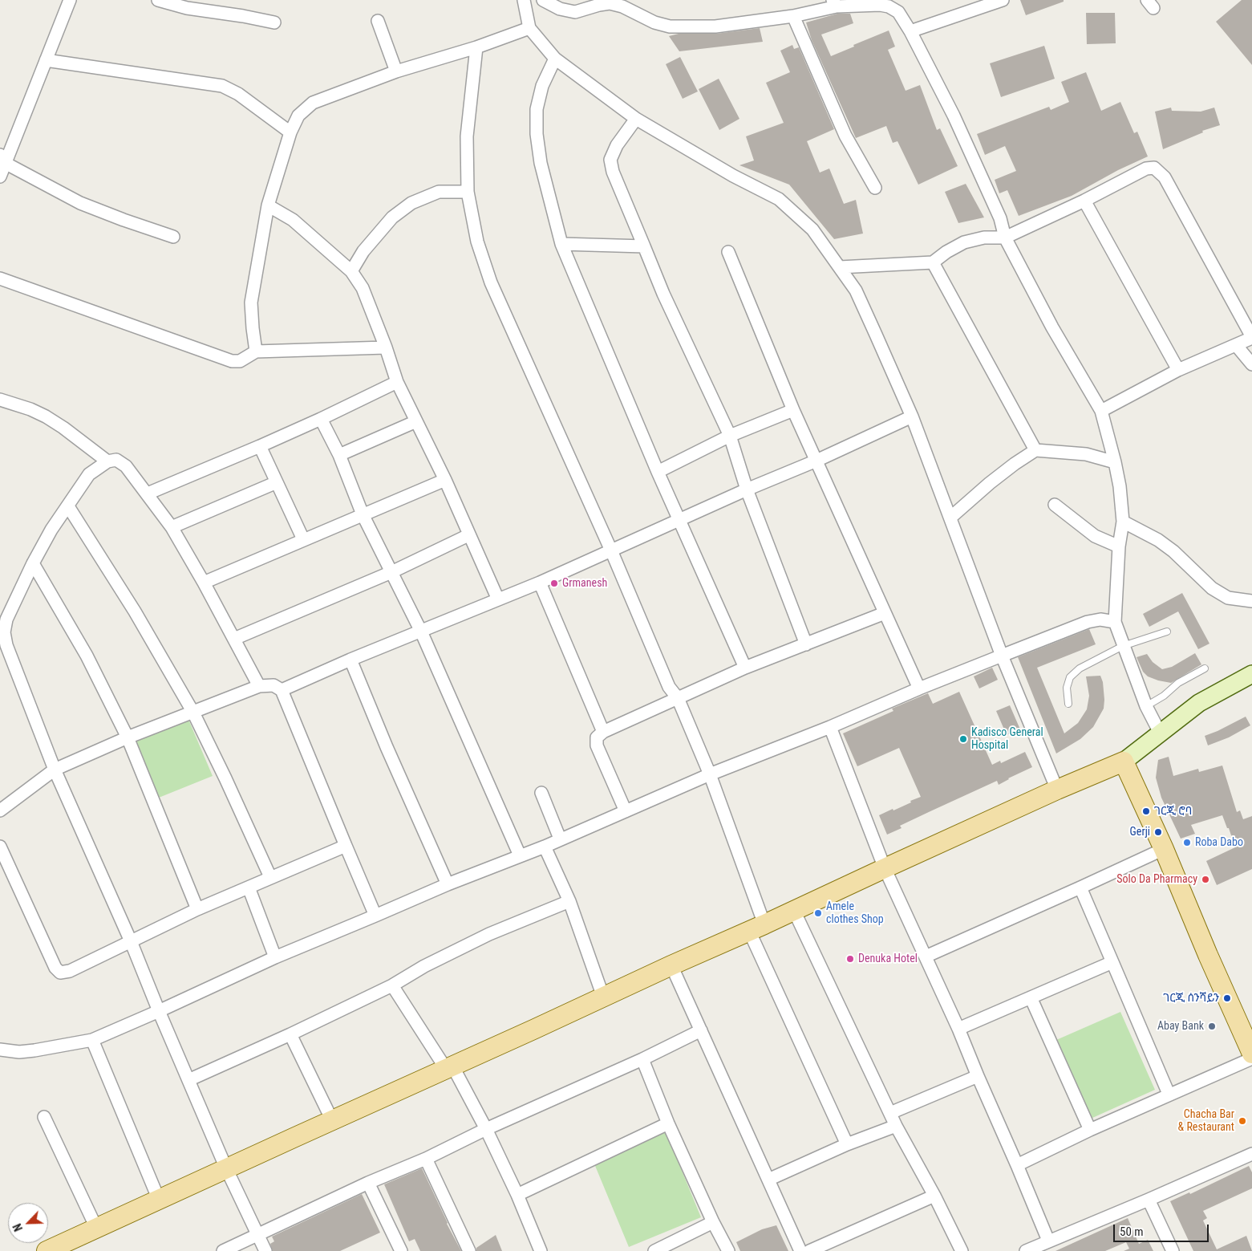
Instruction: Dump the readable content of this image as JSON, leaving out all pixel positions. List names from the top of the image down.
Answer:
{
  "places": [
    "Grmanesh",
    "Kadisco General Hospital",
    "ገርጂ ሮባ",
    "Gerji",
    "Roba Dabo",
    "Solo Da Pharmacy",
    "Amele clothes Shop",
    "Denuka Hotel",
    "ገርጂ ሰንሻይን",
    "Abay Bank",
    "Chacha Bar & Restaurant"
  ],
  "scale_bar": "50 m",
  "north": "bottom left"
}
